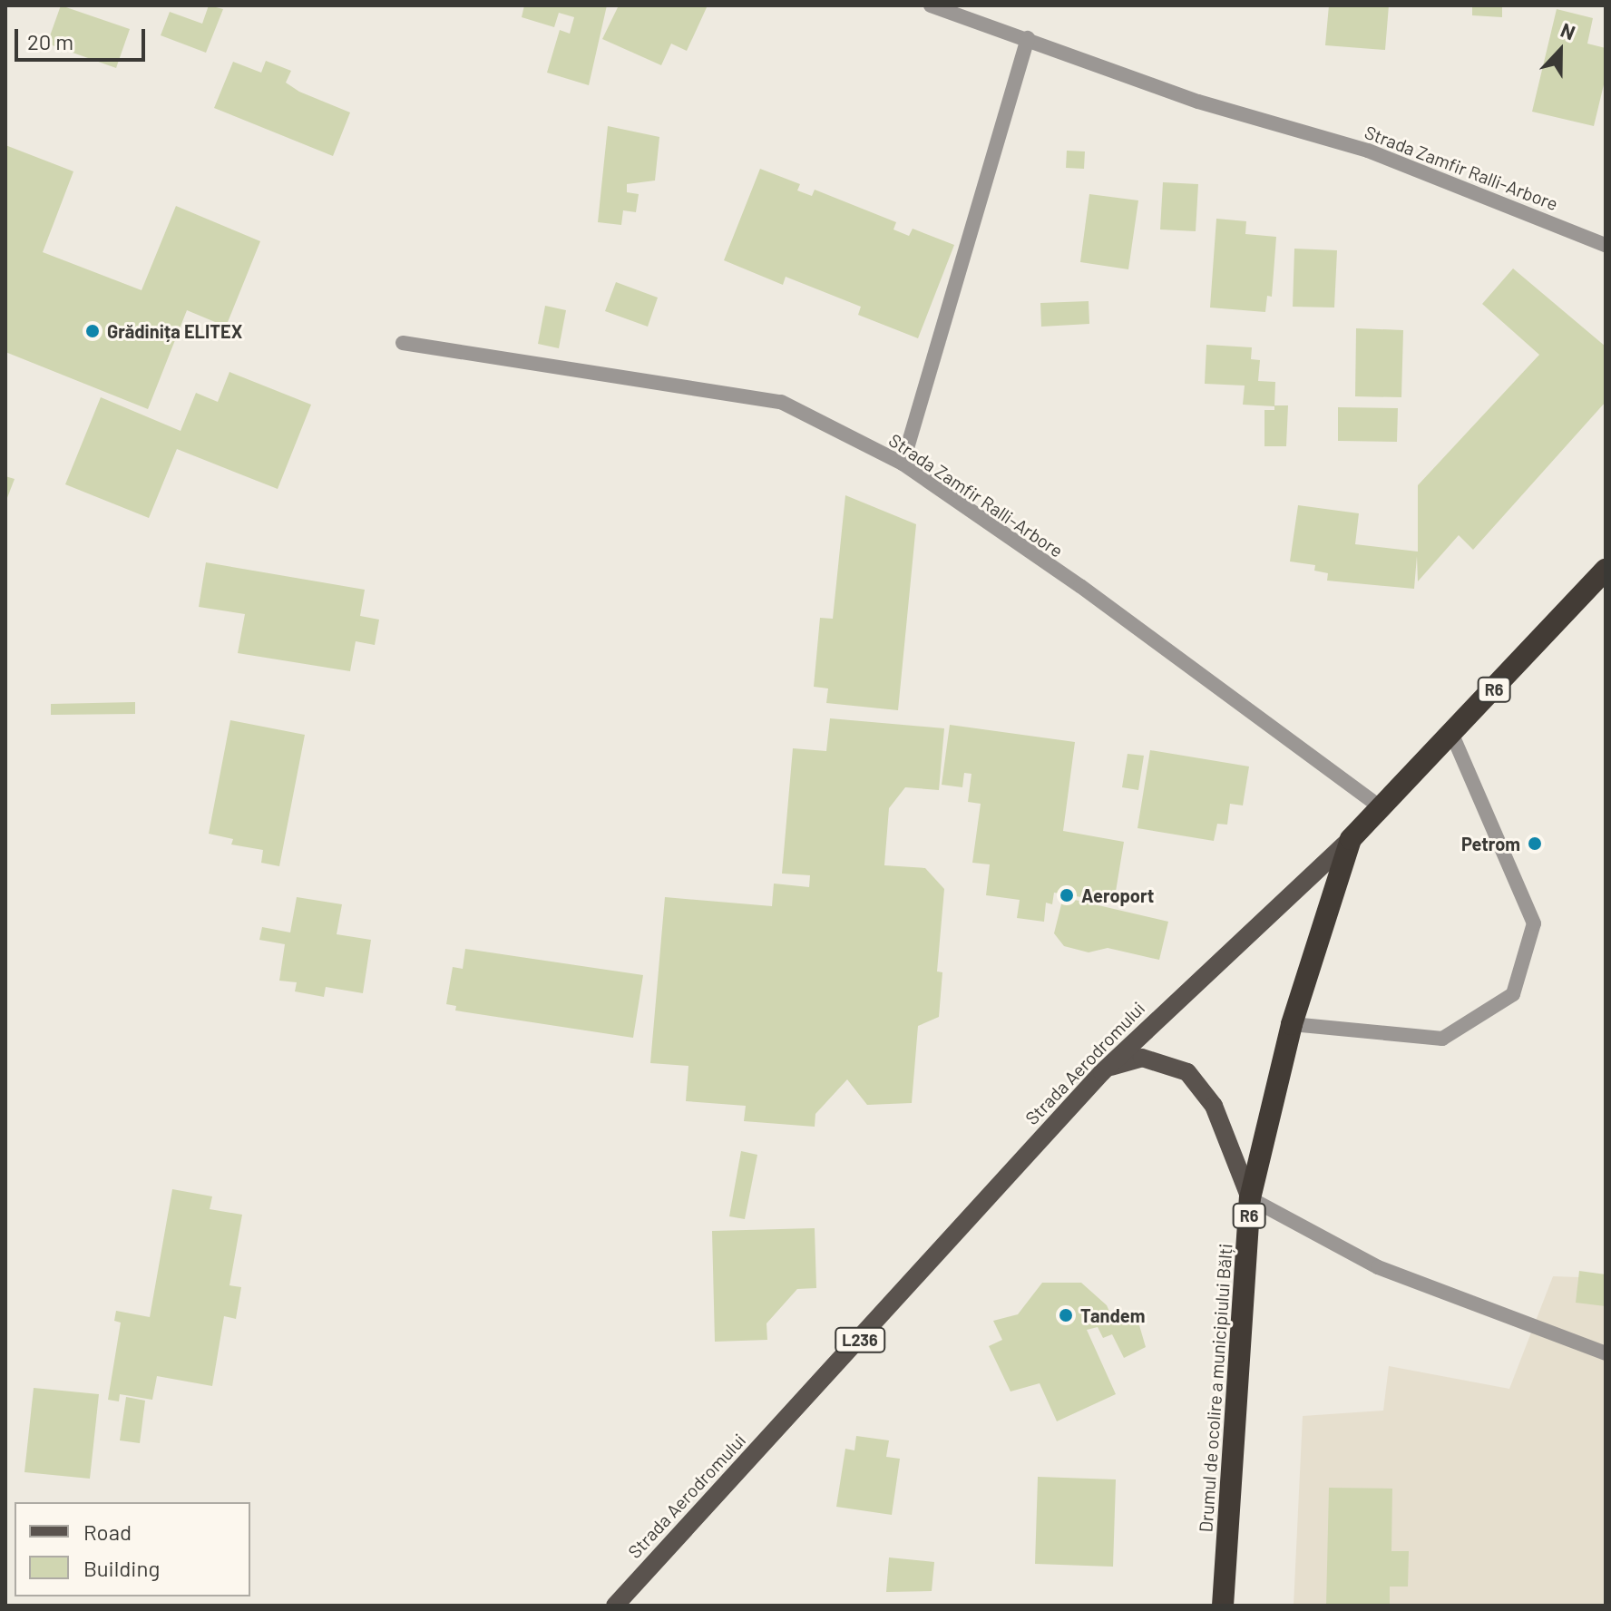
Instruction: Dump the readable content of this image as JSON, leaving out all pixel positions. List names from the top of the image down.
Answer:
{
  "streets": {
    "highway": ["R6", "Strada Aerodromului", "Drumul de ocolire a municipiului Bălți"],
    "main road": ["L236"],
    "street": ["Strada Zamfir Ralli-Arbore"]
  },
  "crossings": [
    ["Strada Zamfir Ralli-Arbore", "Strada Aerodromului"],
    ["Strada Aerodromului", "Drumul de ocolire a municipiului Bălți"]
  ],
  "places": [
    "Grădinița ELITEX",
    "Petrom",
    "Aeroport",
    "Tandem"
  ],
  "legend": ["Road", "Building"],
  "scale_bar": "20 m",
  "north": "top"
}
